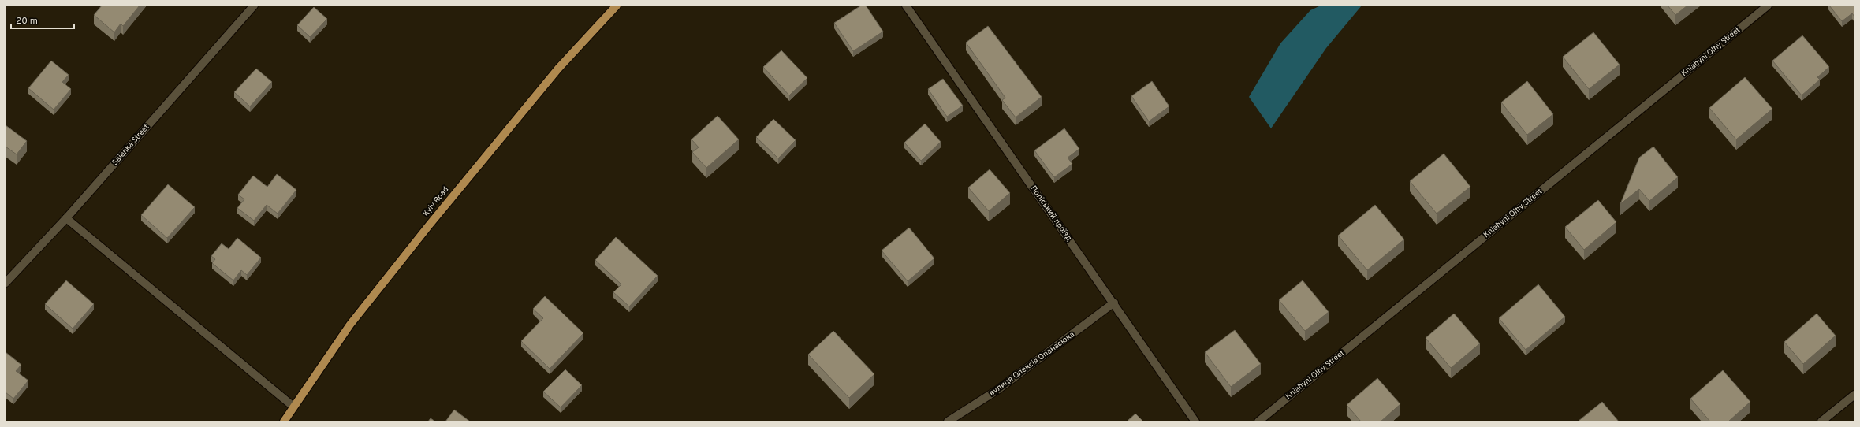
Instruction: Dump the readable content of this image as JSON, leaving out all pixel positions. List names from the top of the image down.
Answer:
{
  "streets": {
    "main road": ["Kyiv Road"],
    "street": [
      "Kniahyni Olhy Street",
      "Saienka Street",
      "Поліський проїзд",
      "вулиця Олексія Опанасюка"
    ]
  },
  "crossings": [
    ["Поліський проїзд", "вулиця Олексія Опанасюка"]
  ],
  "scale_bar": "20 m"
}
